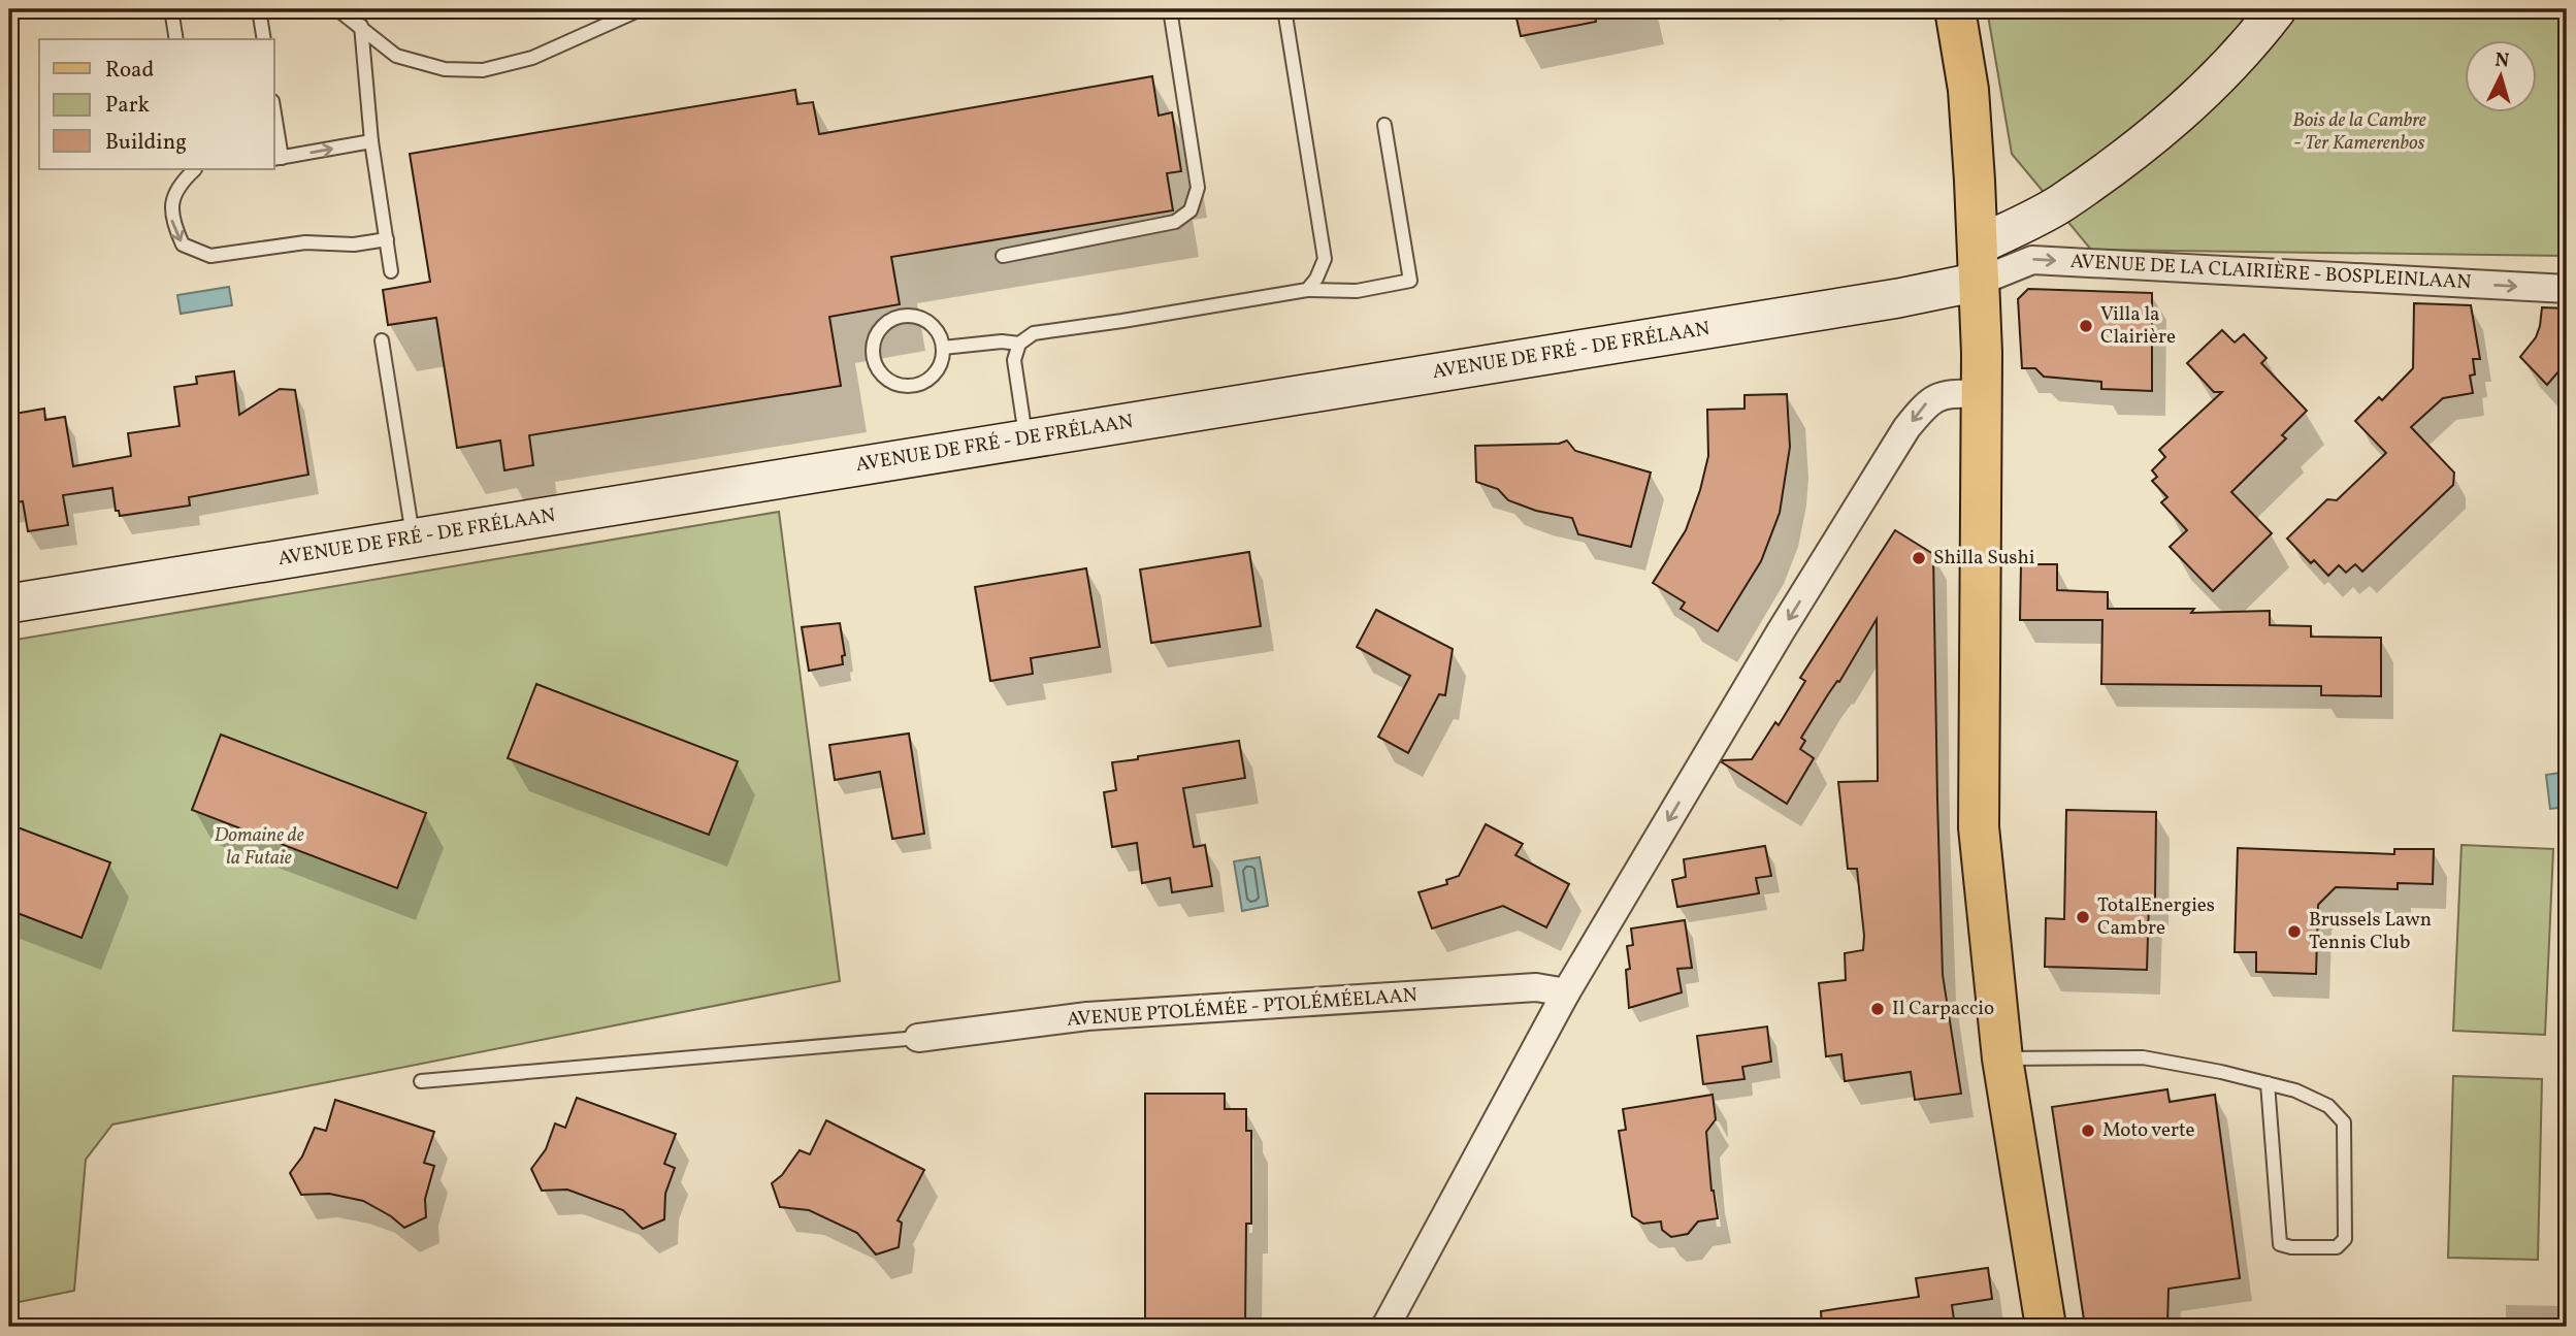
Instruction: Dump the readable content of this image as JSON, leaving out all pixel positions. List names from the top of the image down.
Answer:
{
  "streets": {
    "main road": ["AVENUE DE FRÉ - DE FRÉLAAN"],
    "street": ["AVENUE DE LA CLAIRIÈRE - BOSPLEINLAAN", "AVENUE PTOLÉMÉE - PTOLÉMÉELAAN"]
  },
  "crossings": [
    ["AVENUE DE LA CLAIRIÈRE - BOSPLEINLAAN", "AVENUE DE FRÉ - DE FRÉLAAN"]
  ],
  "one_way": ["AVENUE DE LA CLAIRIÈRE - BOSPLEINLAAN"],
  "parks": ["Bois de la Cambre - Ter Kamerenbos", "Domaine de la Futaie"],
  "places": [
    "Villa la Clairière",
    "Shilla Sushi",
    "TotalEnergies Cambre",
    "Brussels Lawn Tennis Club",
    "Il Carpaccio",
    "Moto verte"
  ],
  "legend": ["Road", "Park", "Building"],
  "north": "top"
}
